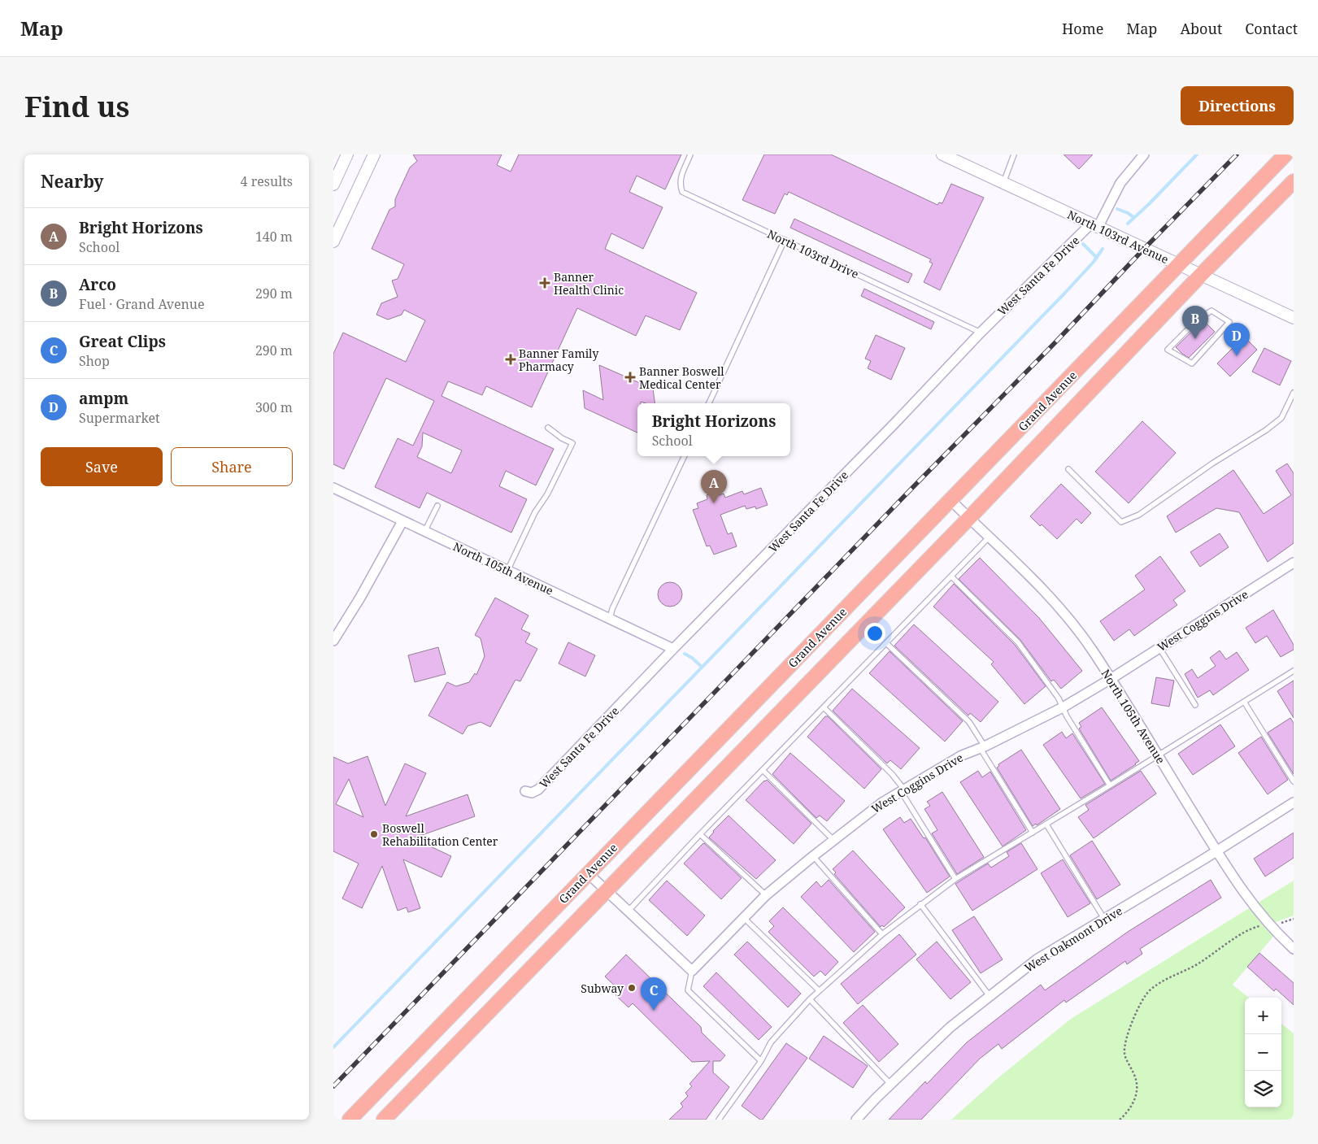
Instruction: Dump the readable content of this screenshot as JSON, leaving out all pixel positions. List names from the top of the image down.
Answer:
{
  "streets": {
    "highway": ["Grand Avenue"],
    "street": [
      "North 103rd Avenue",
      "West Santa Fe Drive",
      "North 105th Avenue",
      "West Coggins Drive",
      "West Oakmont Drive"
    ],
    "lane": ["North 103rd Drive"]
  },
  "crossings": [
    ["North 103rd Avenue", "West Santa Fe Drive"],
    ["North 103rd Avenue", "Grand Avenue"],
    ["North 103rd Drive", "West Santa Fe Drive"],
    ["West Santa Fe Drive", "North 105th Avenue"],
    ["Grand Avenue", "North 105th Avenue"],
    ["North 105th Avenue", "West Coggins Drive"],
    ["North 105th Avenue", "West Oakmont Drive"]
  ],
  "places": {
    "health": ["Banner Health Clinic", "Banner Family Pharmacy", "Banner Boswell Medical Center"],
    "other": ["Boswell Rehabilitation Center", "Subway"]
  },
  "page": {
    "header": "Map",
    "nav": [
      "Home",
      "Map",
      "About",
      "Contact"
    ],
    "buttons": [
      "Directions",
      ["Save", "Share"]
    ],
    "title": "Find us",
    "heading": ["Nearby", "4 results"],
    "list": [
      {
        "mark": "A",
        "name": "Bright Horizons",
        "note": "School",
        "value": "140 m"
      },
      {
        "mark": "B",
        "name": "Arco",
        "note": "Fuel · Grand Avenue",
        "value": "290 m"
      },
      {
        "mark": "C",
        "name": "Great Clips",
        "note": "Shop",
        "value": "290 m"
      },
      {
        "mark": "D",
        "name": "ampm",
        "note": "Supermarket",
        "value": "300 m"
      }
    ],
    "pins": [
      "B",
      "D",
      "A",
      "C"
    ],
    "popup": ["Bright Horizons", "School"],
    "map_buttons": ["+", "−"]
  }
}
